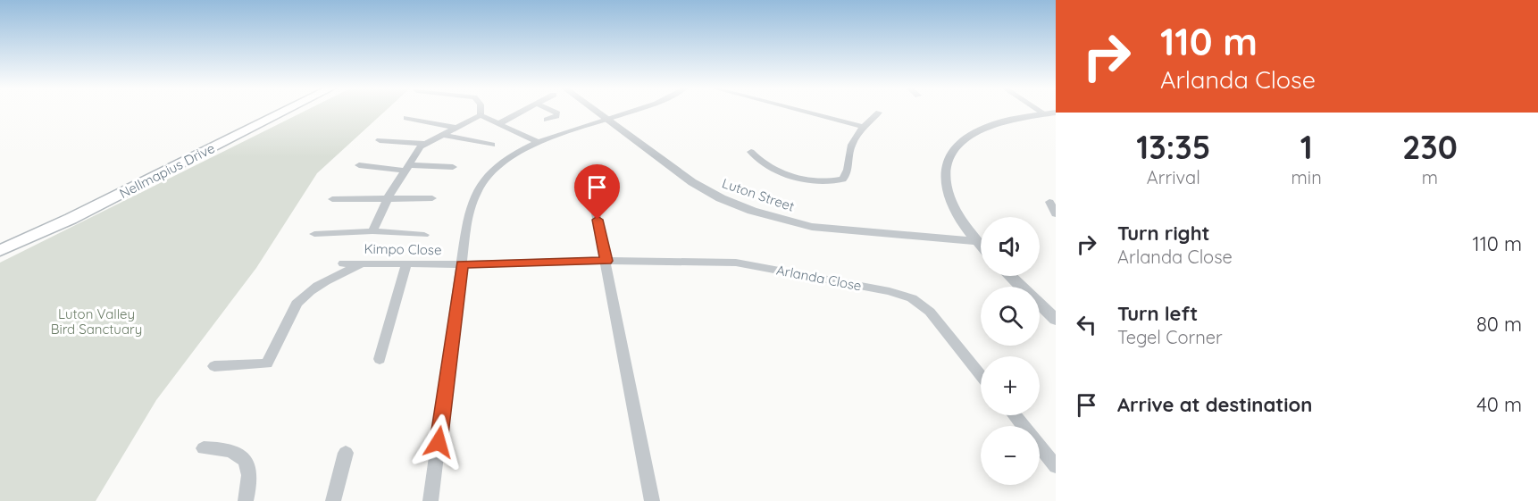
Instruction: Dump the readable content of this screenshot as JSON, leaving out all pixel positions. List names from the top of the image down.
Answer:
{
  "streets": {
    "main road": ["Nellmapius Drive"],
    "street": ["Luton Street", "Kimpo Close", "Arlanda Close"]
  },
  "crossings": [
    ["Kimpo Close", "Arlanda Close"]
  ],
  "parks": ["Luton Valley Bird Sanctuary"],
  "page": {
    "turn": ["110 m", "Arlanda Close"],
    "eta": [
      "13:35",
      "Arrival",
      "1",
      "min",
      "230",
      "m"
    ],
    "list": [
      {
        "name": "Turn right",
        "note": "Arlanda Close",
        "value": "110 m"
      },
      {
        "name": "Turn left",
        "note": "Tegel Corner",
        "value": "80 m"
      },
      {
        "name": "Arrive at destination",
        "value": "40 m"
      }
    ],
    "map_buttons": ["+", "−"]
  }
}
